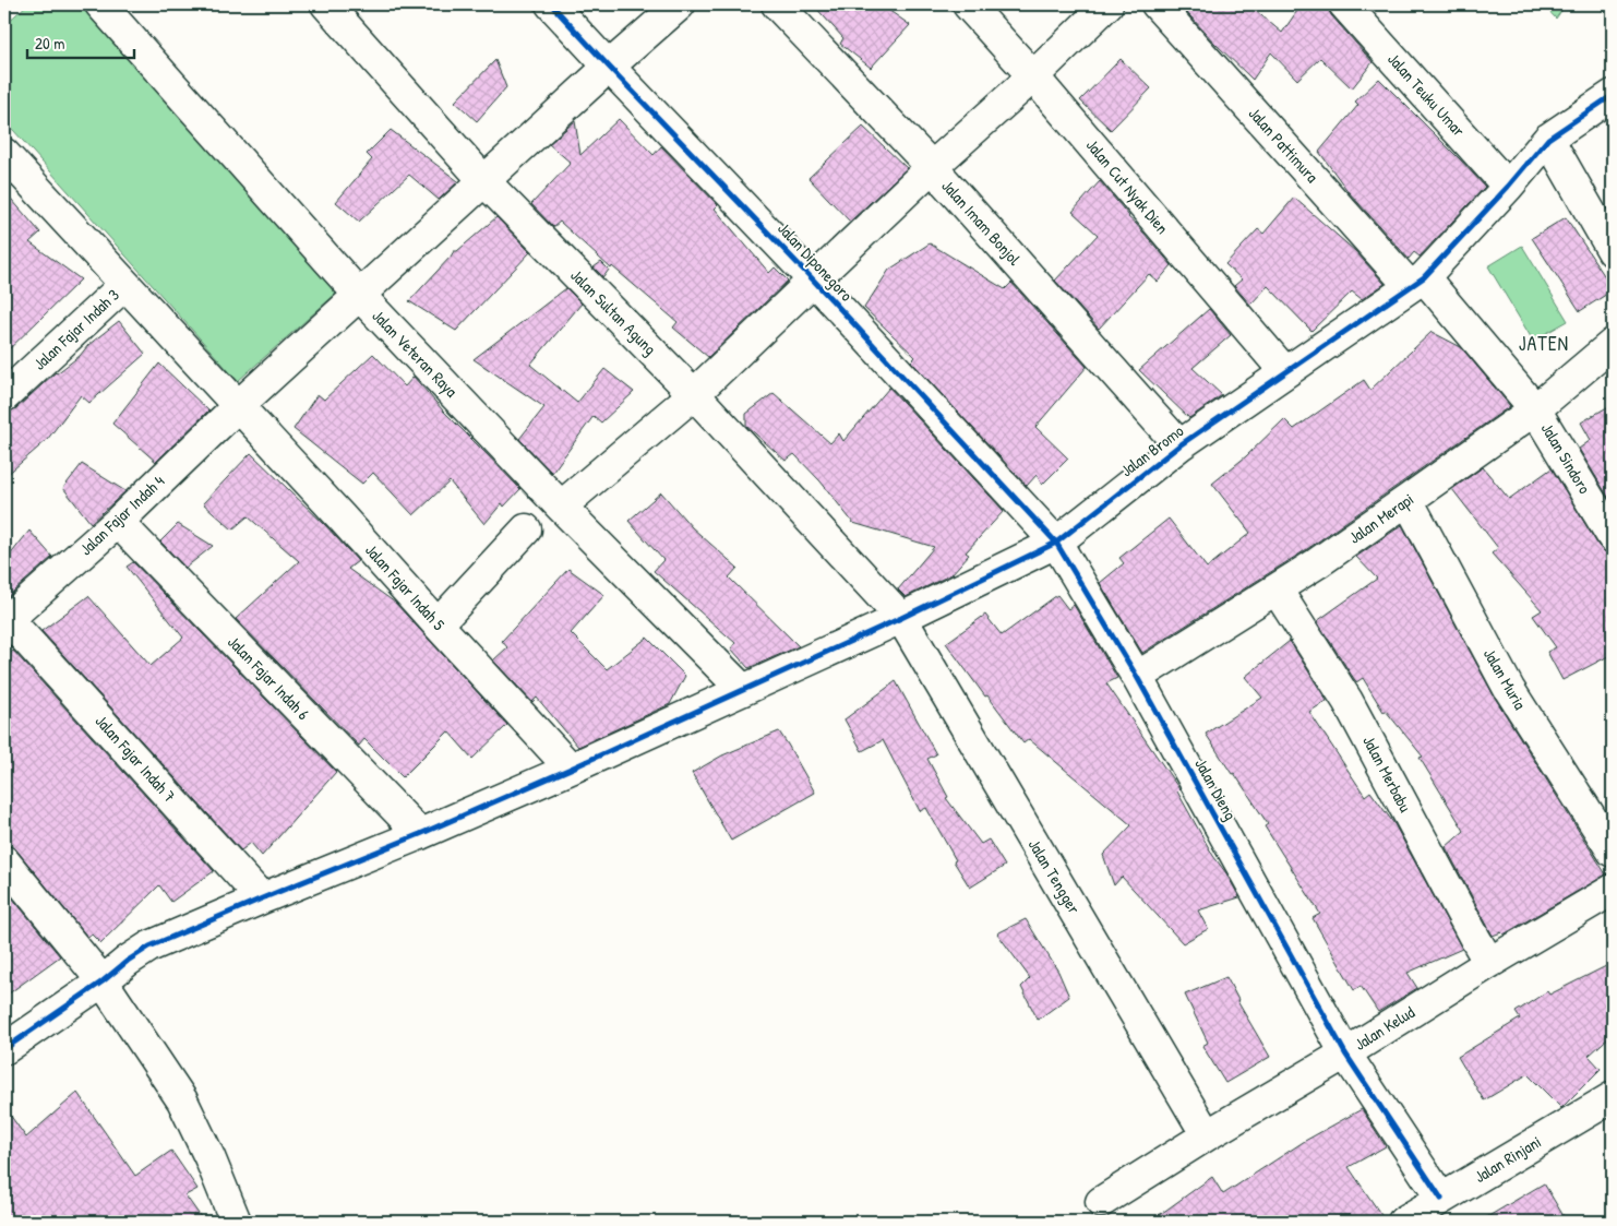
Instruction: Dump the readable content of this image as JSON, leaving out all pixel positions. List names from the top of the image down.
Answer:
{
  "streets": {
    "street": [
      "Jalan Teuku Umar",
      "Jalan Pattimura",
      "Jalan Cut Nyak Dien",
      "Jalan Imam Bonjol",
      "Jalan Diponegoro",
      "Jalan Sultan Agung",
      "Jalan Fajar Indah 3",
      "Jalan Veteran Raya",
      "Jalan Bromo",
      "Jalan Sindoro",
      "Jalan Fajar Indah 4",
      "Jalan Merapi",
      "Jalan Fajar Indah 5",
      "Jalan Fajar Indah 6",
      "Jalan Muria",
      "Jalan Fajar Indah 7",
      "Jalan Merbabu",
      "Jalan Dieng",
      "Jalan Tengger",
      "Jalan Kelud",
      "Jalan Rinjani"
    ]
  },
  "crossings": [
    ["Jalan Teuku Umar", "Jalan Bromo"],
    ["Jalan Pattimura", "Jalan Bromo"],
    ["Jalan Pattimura", "Jalan Sindoro"],
    ["Jalan Pattimura", "Jalan Merapi"],
    ["Jalan Cut Nyak Dien", "Jalan Bromo"],
    ["Jalan Imam Bonjol", "Jalan Bromo"],
    ["Jalan Diponegoro", "Jalan Bromo"],
    ["Jalan Diponegoro", "Jalan Fajar Indah 4"],
    ["Jalan Diponegoro", "Jalan Dieng"],
    ["Jalan Sultan Agung", "Jalan Bromo"],
    ["Jalan Sultan Agung", "Jalan Fajar Indah 4"],
    ["Jalan Sultan Agung", "Jalan Tengger"],
    ["Jalan Fajar Indah 3", "Jalan Fajar Indah 5"],
    ["Jalan Veteran Raya", "Jalan Bromo"],
    ["Jalan Veteran Raya", "Jalan Fajar Indah 4"],
    ["Jalan Bromo", "Jalan Fajar Indah 5"],
    ["Jalan Bromo", "Jalan Fajar Indah 6"],
    ["Jalan Bromo", "Jalan Fajar Indah 7"],
    ["Jalan Bromo", "Jalan Dieng"],
    ["Jalan Bromo", "Jalan Tengger"],
    ["Jalan Sindoro", "Jalan Merapi"],
    ["Jalan Fajar Indah 4", "Jalan Fajar Indah 5"],
    ["Jalan Fajar Indah 4", "Jalan Fajar Indah 6"],
    ["Jalan Fajar Indah 4", "Jalan Fajar Indah 7"],
    ["Jalan Merapi", "Jalan Muria"],
    ["Jalan Merapi", "Jalan Merbabu"],
    ["Jalan Merapi", "Jalan Dieng"],
    ["Jalan Merbabu", "Jalan Kelud"],
    ["Jalan Dieng", "Jalan Kelud"],
    ["Jalan Dieng", "Jalan Rinjani"],
    ["Jalan Tengger", "Jalan Kelud"]
  ],
  "districts": ["JATEN"],
  "scale_bar": "20 m"
}
